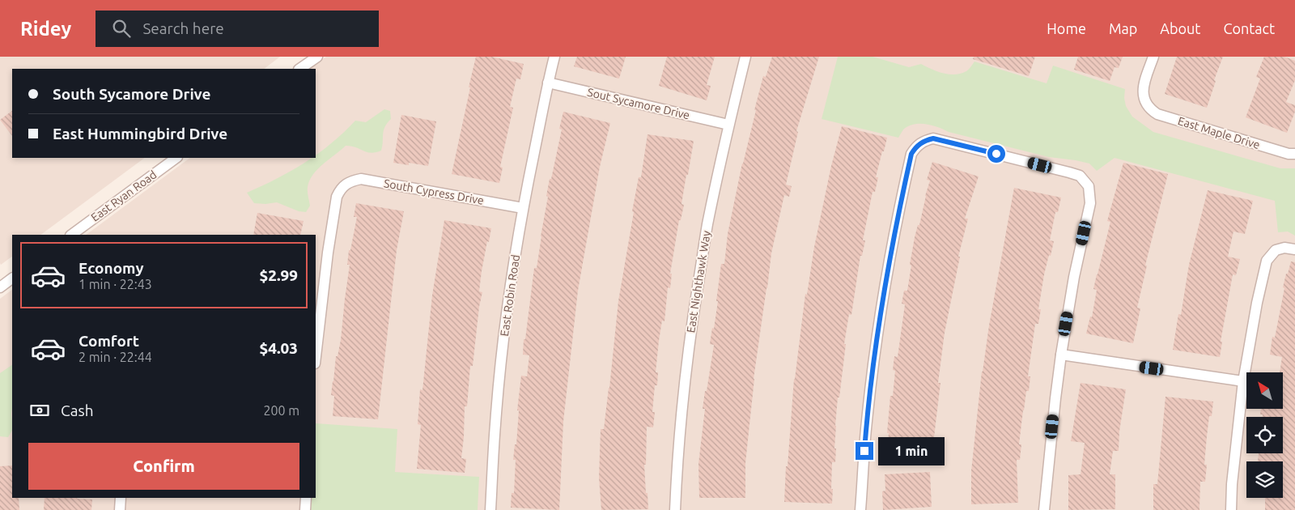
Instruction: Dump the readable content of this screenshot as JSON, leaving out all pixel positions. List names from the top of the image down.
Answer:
{
  "streets": {
    "street": [
      "Sout Sycamore Drive",
      "East Maple Drive",
      "South Cypress Drive",
      "East Ryan Road",
      "East Nighthawk Way",
      "East Robin Road"
    ]
  },
  "crossings": [
    ["Sout Sycamore Drive", "East Nighthawk Way"],
    ["Sout Sycamore Drive", "East Robin Road"],
    ["South Cypress Drive", "East Robin Road"]
  ],
  "north": "top left",
  "page": {
    "header": "Ridey",
    "search": "Search here",
    "nav": [
      "Home",
      "Map",
      "About",
      "Contact"
    ],
    "banner": ["South Sycamore Drive", "East Hummingbird Drive"],
    "list": [
      {
        "name": "Economy",
        "note": "1 min · 22:43",
        "value": "$2.99"
      },
      {
        "name": "Comfort",
        "note": "2 min · 22:44",
        "value": "$4.03"
      }
    ],
    "pay": ["Cash", "200 m"],
    "buttons": "Confirm",
    "bubble": "1 min"
  }
}
